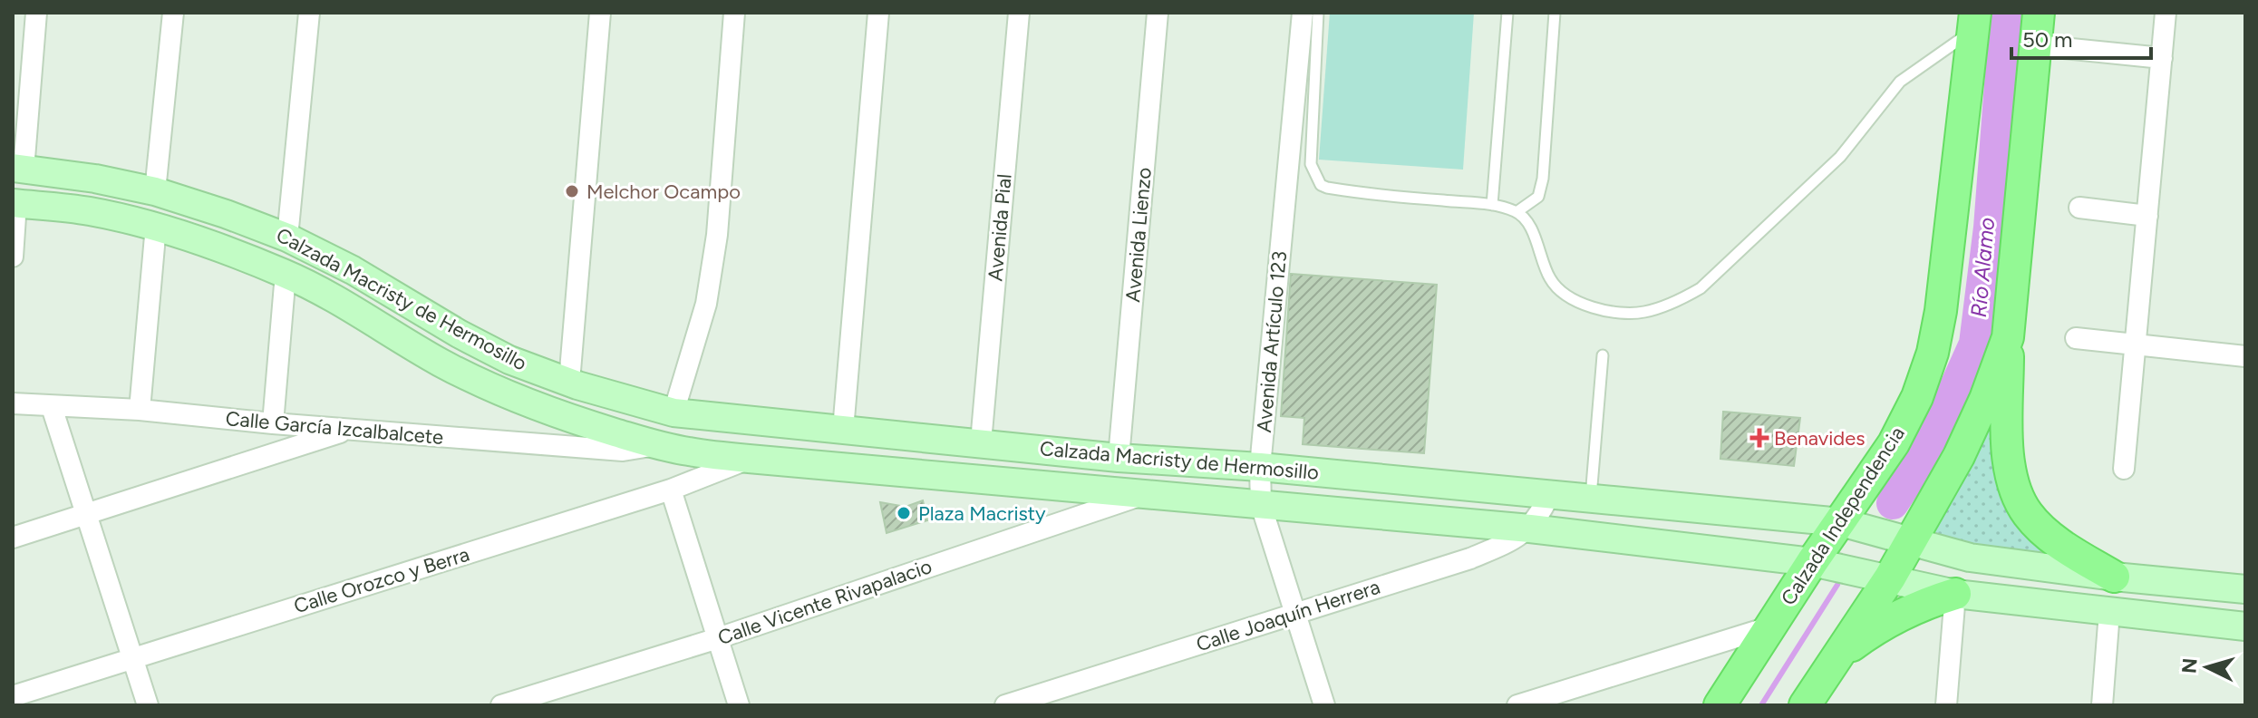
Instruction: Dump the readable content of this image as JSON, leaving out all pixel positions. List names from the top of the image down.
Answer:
{
  "streets": {
    "main road": ["Calzada Macristy de Hermosillo", "Calzada Independencia"],
    "street": [
      "Avenida Pial",
      "Avenida Lienzo",
      "Avenida Artículo 123",
      "Calle García Izcalbalcete",
      "Calle Orozco y Berra",
      "Calle Vicente Rivapalacio",
      "Calle Joaquín Herrera"
    ]
  },
  "crossings": [
    ["Avenida Pial", "Calzada Macristy de Hermosillo"],
    ["Avenida Lienzo", "Calzada Macristy de Hermosillo"],
    ["Calzada Macristy de Hermosillo", "Avenida Artículo 123"],
    ["Calzada Macristy de Hermosillo", "Calle García Izcalbalcete"],
    ["Calzada Macristy de Hermosillo", "Calzada Independencia"],
    ["Calzada Macristy de Hermosillo", "Calle Orozco y Berra"],
    ["Calzada Macristy de Hermosillo", "Calle Vicente Rivapalacio"],
    ["Calzada Macristy de Hermosillo", "Calle Joaquín Herrera"],
    ["Avenida Artículo 123", "Calle Joaquín Herrera"]
  ],
  "water": ["Río Alamo"],
  "places": {
    "other": ["Melchor Ocampo", "Plaza Macristy"],
    "health": ["Benavides"]
  },
  "scale_bar": "50 m",
  "north": "left"
}
